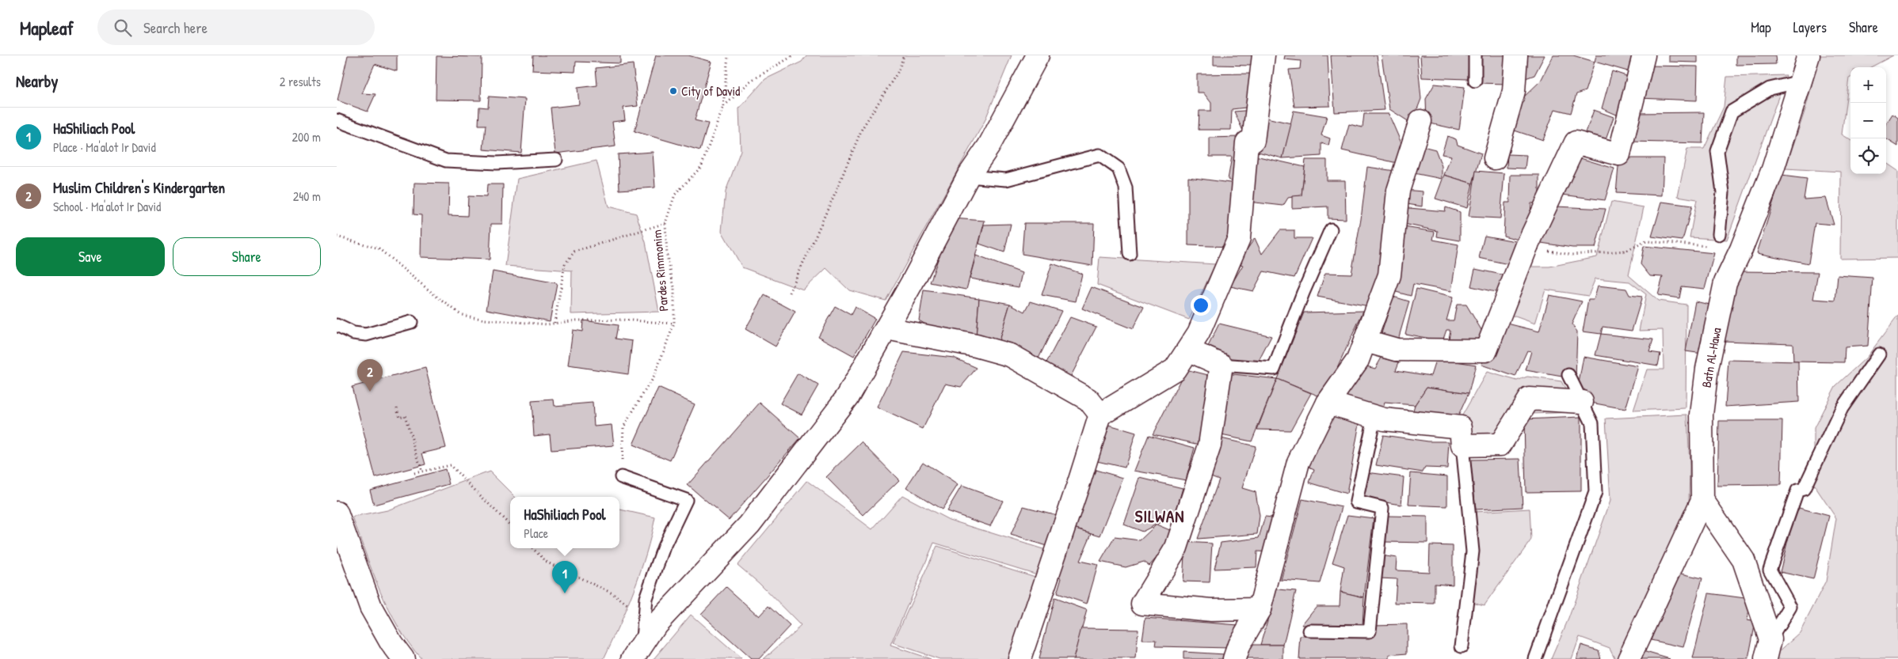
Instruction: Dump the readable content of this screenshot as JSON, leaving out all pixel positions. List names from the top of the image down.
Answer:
{
  "streets": {
    "street": ["Batn Al-Hawa"],
    "path": ["Pardes Rimmonim"]
  },
  "districts": ["SILWAN"],
  "places": ["City of David"],
  "page": {
    "header": "Mapleaf",
    "search": "Search here",
    "nav": ["Map", "Layers", "Share"],
    "heading": ["Nearby", "2 results"],
    "map_buttons": ["+", "−"],
    "list": [
      {
        "mark": "1",
        "name": "HaShiliach Pool",
        "note": "Place · Ma'alot Ir David",
        "value": "200 m"
      },
      {
        "mark": "2",
        "name": "Muslim Children's Kindergarten",
        "note": "School · Ma'alot Ir David",
        "value": "240 m"
      }
    ],
    "buttons": ["Save", "Share"],
    "pins": ["2", "1"],
    "popup": ["HaShiliach Pool", "Place"]
  }
}
